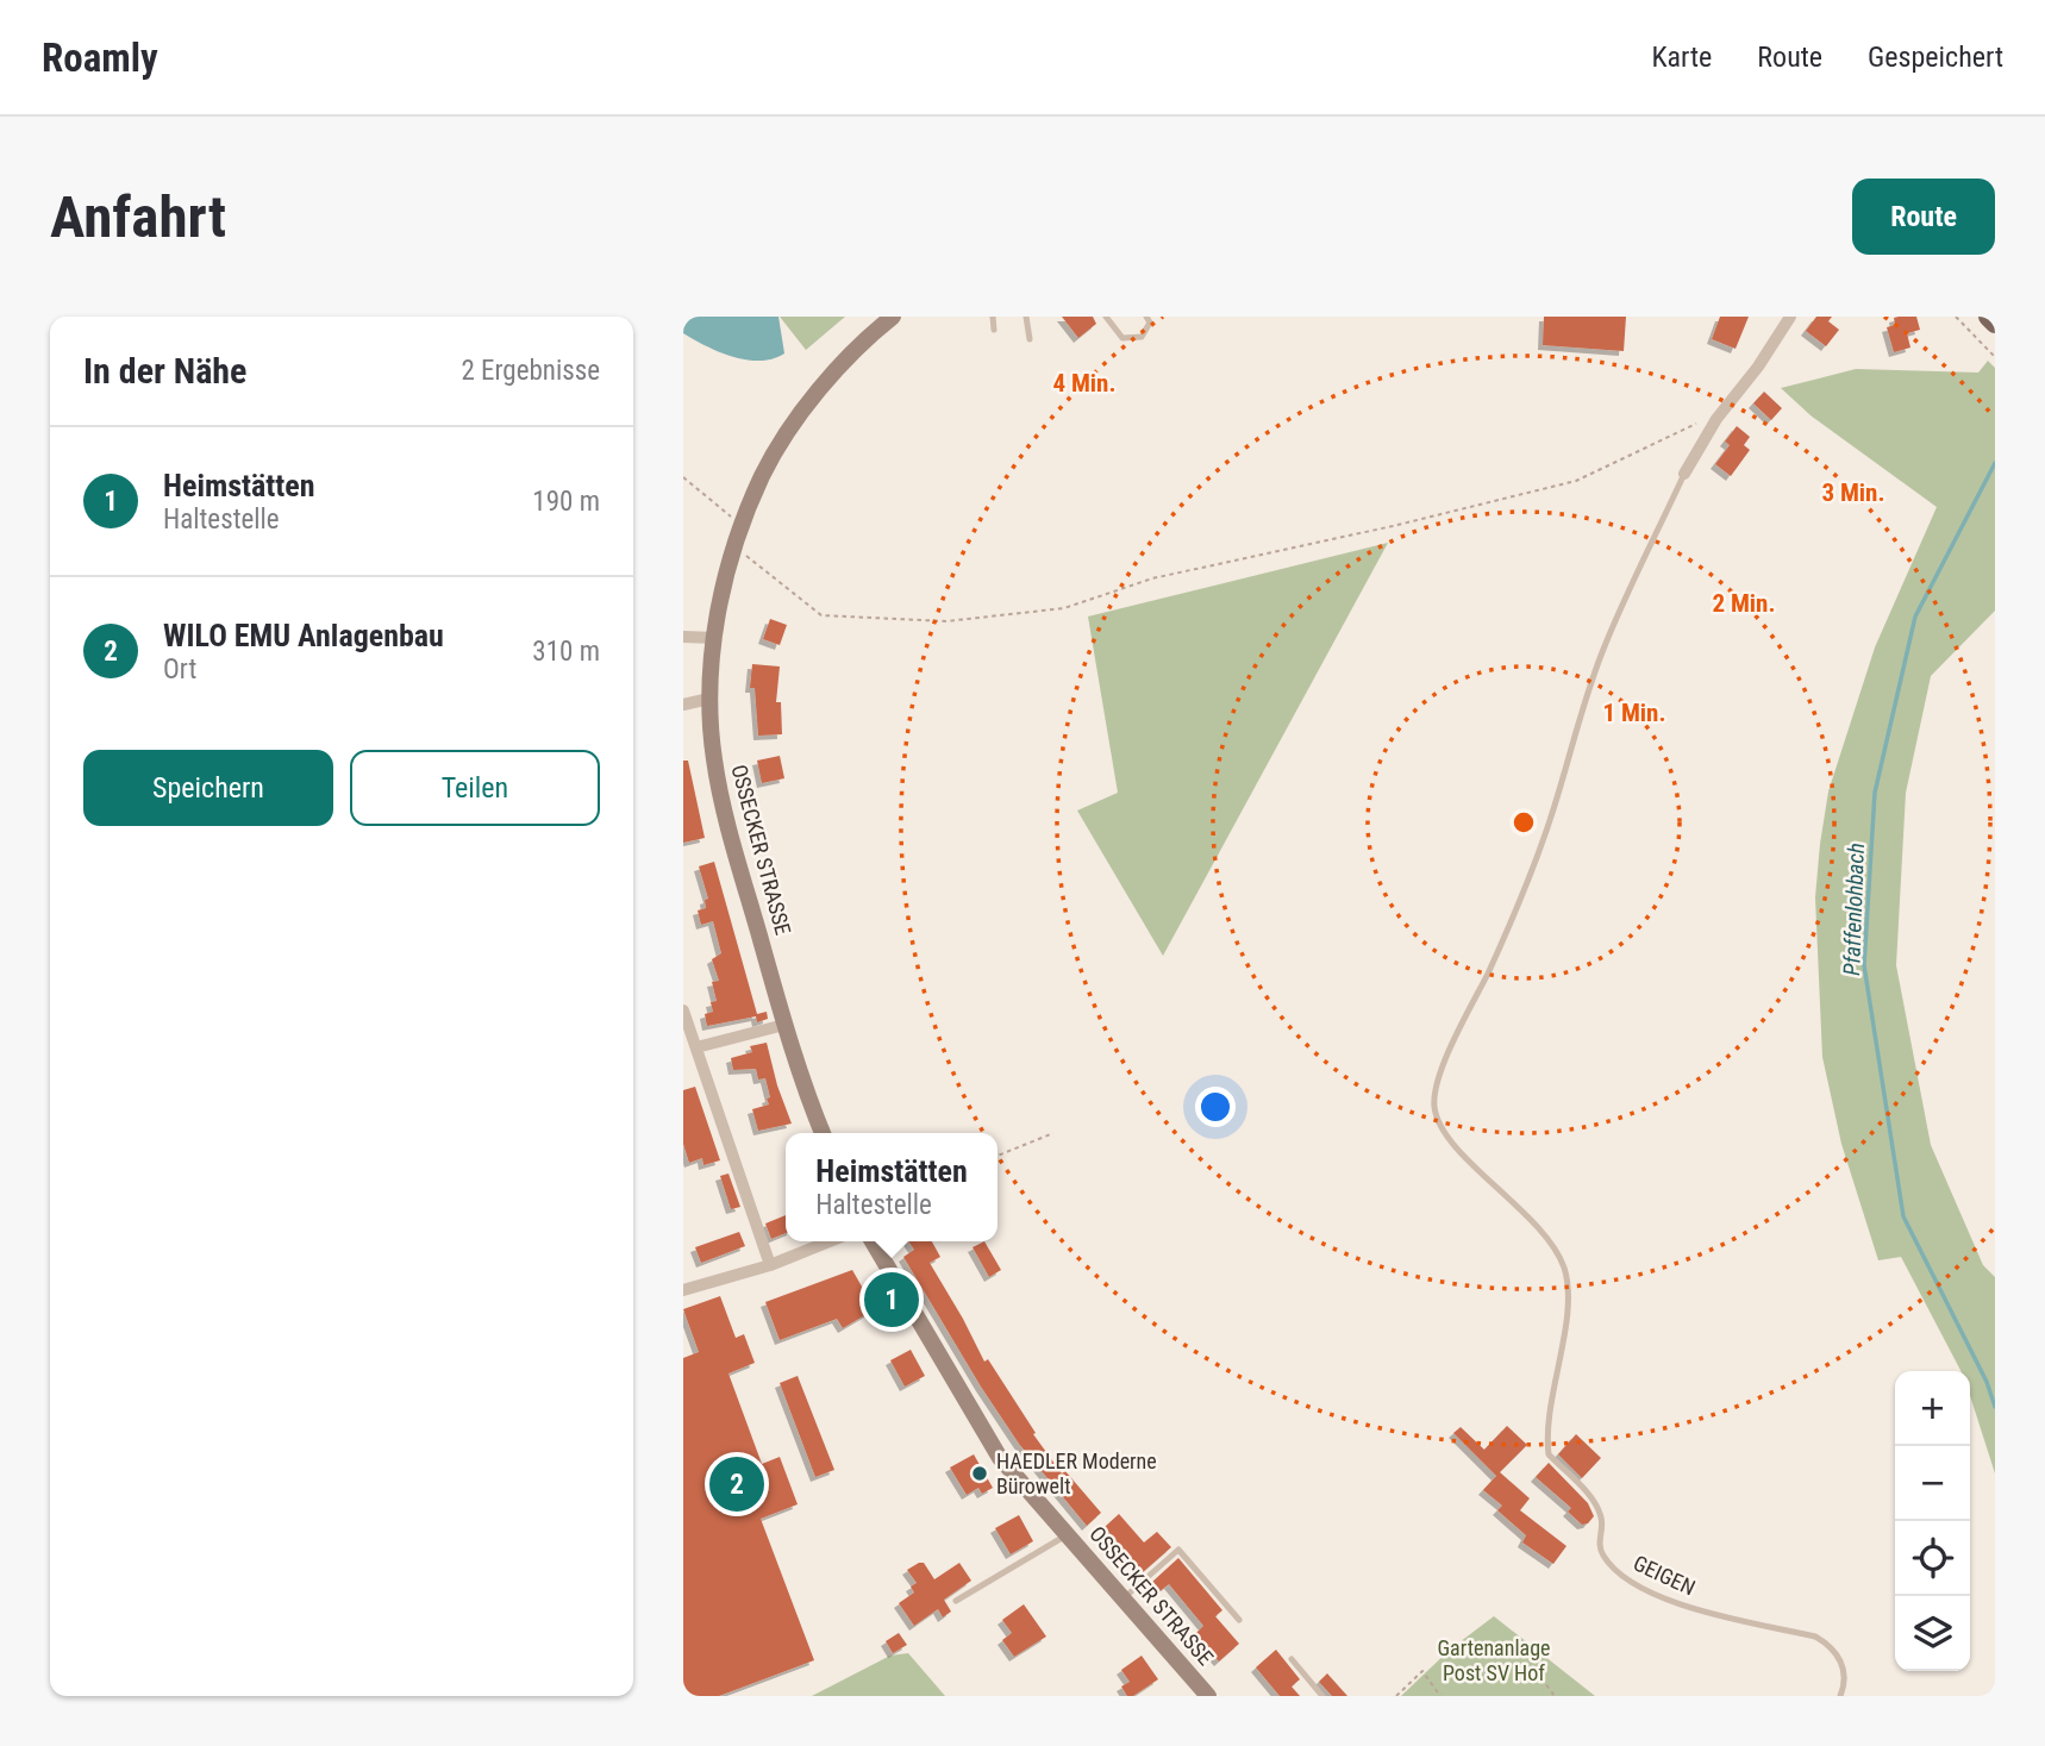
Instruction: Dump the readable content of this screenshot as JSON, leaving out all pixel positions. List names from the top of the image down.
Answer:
{
  "streets": {
    "street": ["OSSECKER STRASSE"],
    "lane": ["GEIGEN"]
  },
  "water": ["Pfaffenlohbach"],
  "parks": ["Gartenanlage Post SV Hof"],
  "places": ["HAEDLER Moderne Bürowelt"],
  "page": {
    "header": "Roamly",
    "nav": ["Karte", "Route", "Gespeichert"],
    "buttons": [
      "Route",
      ["Speichern", "Teilen"]
    ],
    "title": "Anfahrt",
    "heading": ["In der Nähe", "2 Ergebnisse"],
    "list": [
      {
        "mark": "1",
        "name": "Heimstätten",
        "note": "Haltestelle",
        "value": "190 m"
      },
      {
        "mark": "2",
        "name": "WILO EMU Anlagenbau",
        "note": "Ort",
        "value": "310 m"
      }
    ],
    "popup": ["Heimstätten", "Haltestelle"],
    "pins": ["1", "2"],
    "map_buttons": ["+", "−"]
  },
  "rings": [
    "4 Min.",
    "3 Min.",
    "2 Min.",
    "1 Min."
  ]
}
